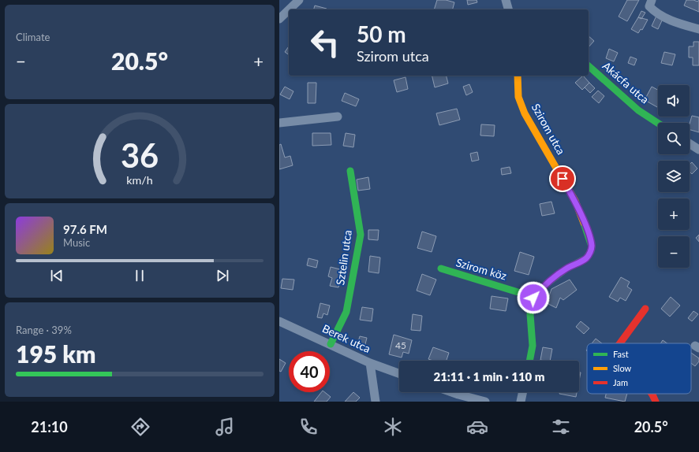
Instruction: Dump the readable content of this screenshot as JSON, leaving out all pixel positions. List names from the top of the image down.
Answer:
{
  "streets": {
    "street": [
      "Akácfa utca",
      "Szirom utca",
      "Sztelin utca",
      "Szirom köz",
      "Berek utca"
    ]
  },
  "crossings": [
    ["Szirom utca", "Szirom köz"],
    ["Sztelin utca", "Berek utca"]
  ],
  "house_numbers": ["45"],
  "legend": ["Fast", "Slow", "Jam"],
  "page": {
    "tile": [
      "Climate",
      ["Range · 39%", "195 km"]
    ],
    "turn": ["50 m", "Szirom utca"],
    "heat": ["−", "20.5°", "+"],
    "map_buttons": ["+", "−"],
    "song": ["97.6 FM", "Music"],
    "limit": "40",
    "trip": "21:11 · 1 min · 110 m",
    "tabs": ["21:10", "20.5°"],
    "gauge": ["36", "km/h"]
  }
}
